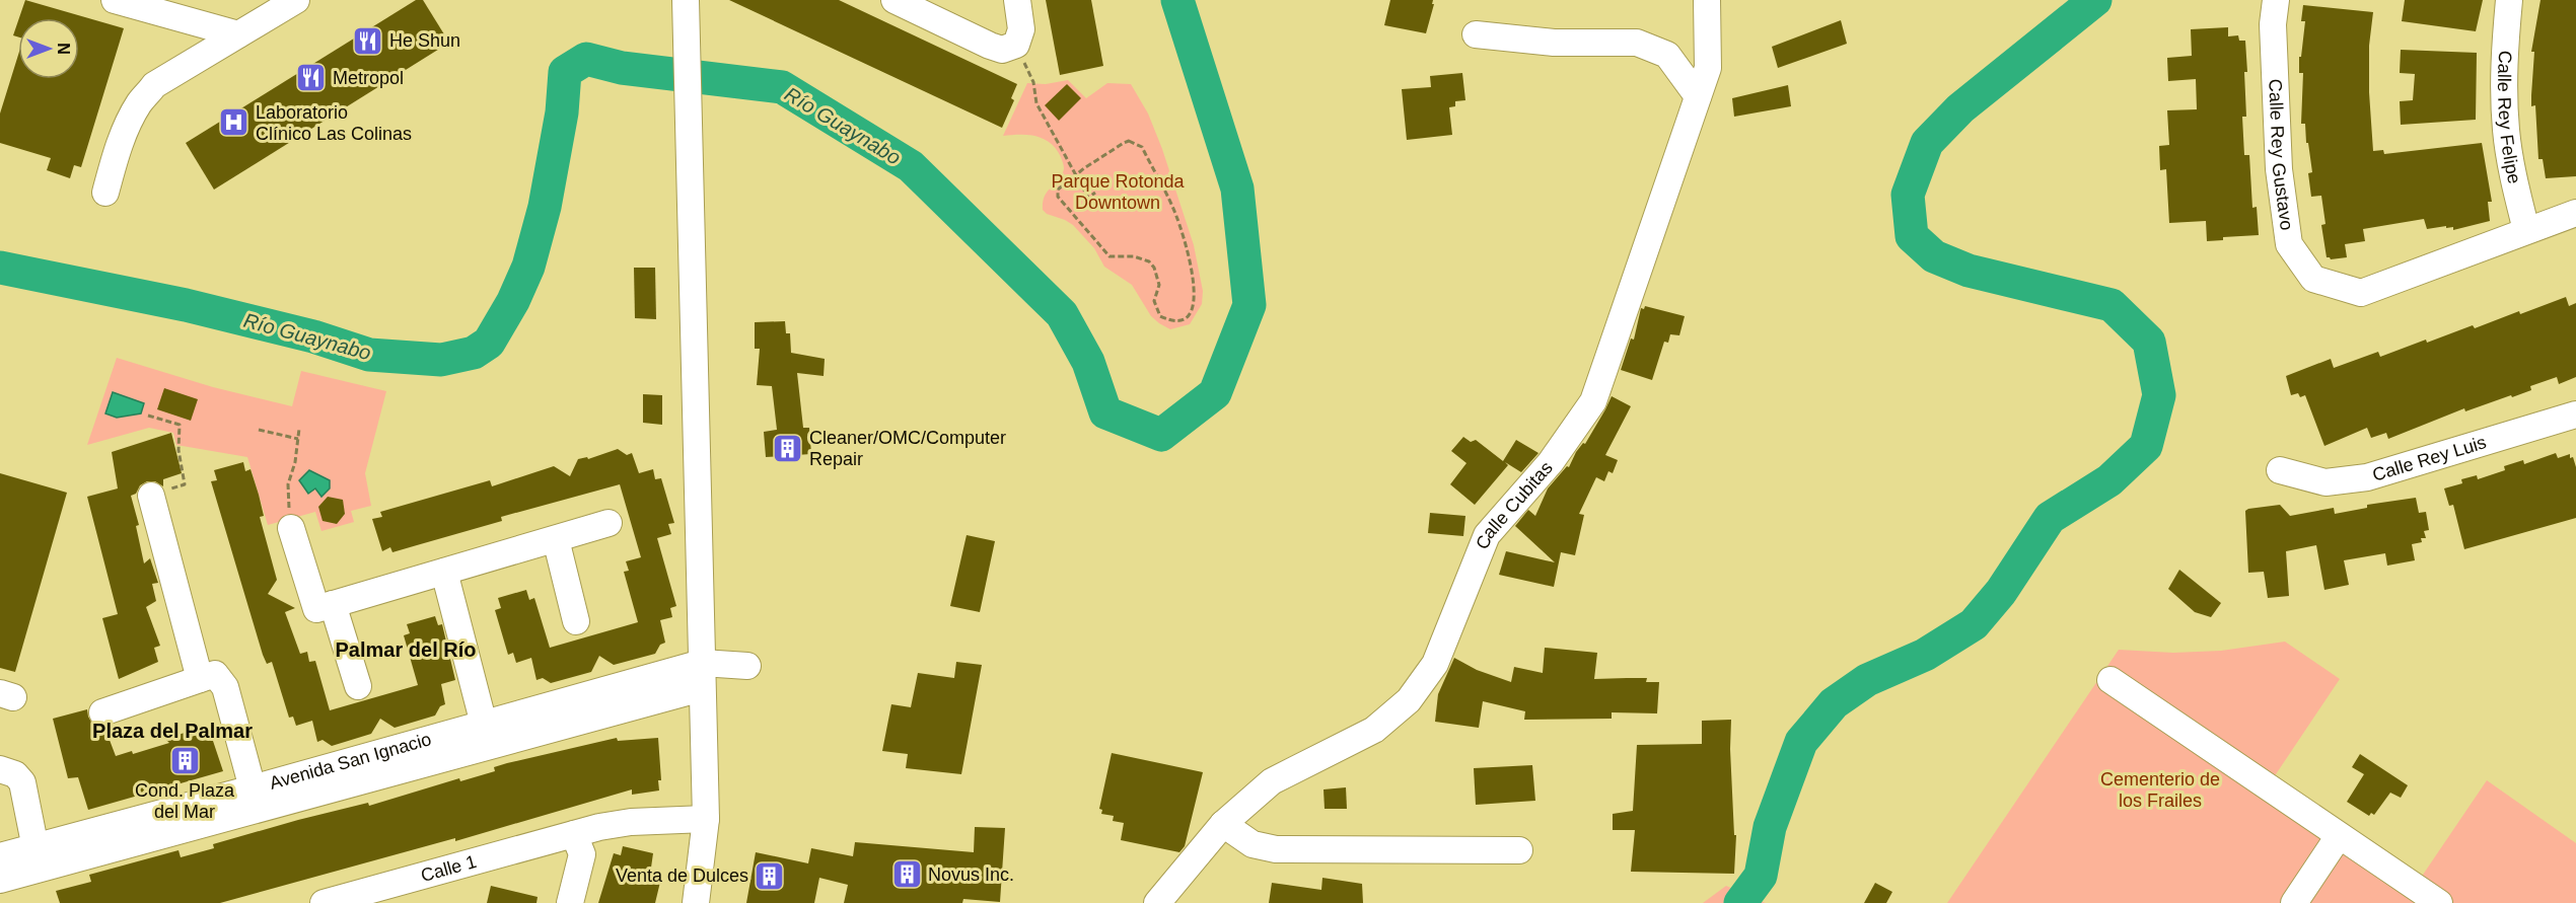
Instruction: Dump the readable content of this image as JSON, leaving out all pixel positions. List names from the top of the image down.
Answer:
{
  "streets": {
    "street": [
      "Calle Rey Felipe",
      "Calle Rey Gustavo",
      "Calle Rey Luis",
      "Calle Cubitas",
      "Avenida San Ignacio",
      "Calle 1"
    ]
  },
  "crossings": [
    ["Calle Rey Felipe", "Calle Rey Gustavo"]
  ],
  "districts": ["Palmar del Río", "Plaza del Palmar"],
  "water": ["Río Guaynabo"],
  "parks": ["Parque Rotonda Downtown", "Cementerio de los Frailes"],
  "places": {
    "restaurant": ["He Shun", "Metropol"],
    "hospital": ["Laboratorio Clínico Las Colinas"],
    "building": [
      "Cleaner/OMC/Computer Repair",
      "Cond. Plaza del Mar",
      "Novus Inc.",
      "Venta de Dulces"
    ]
  },
  "north": "right"
}
